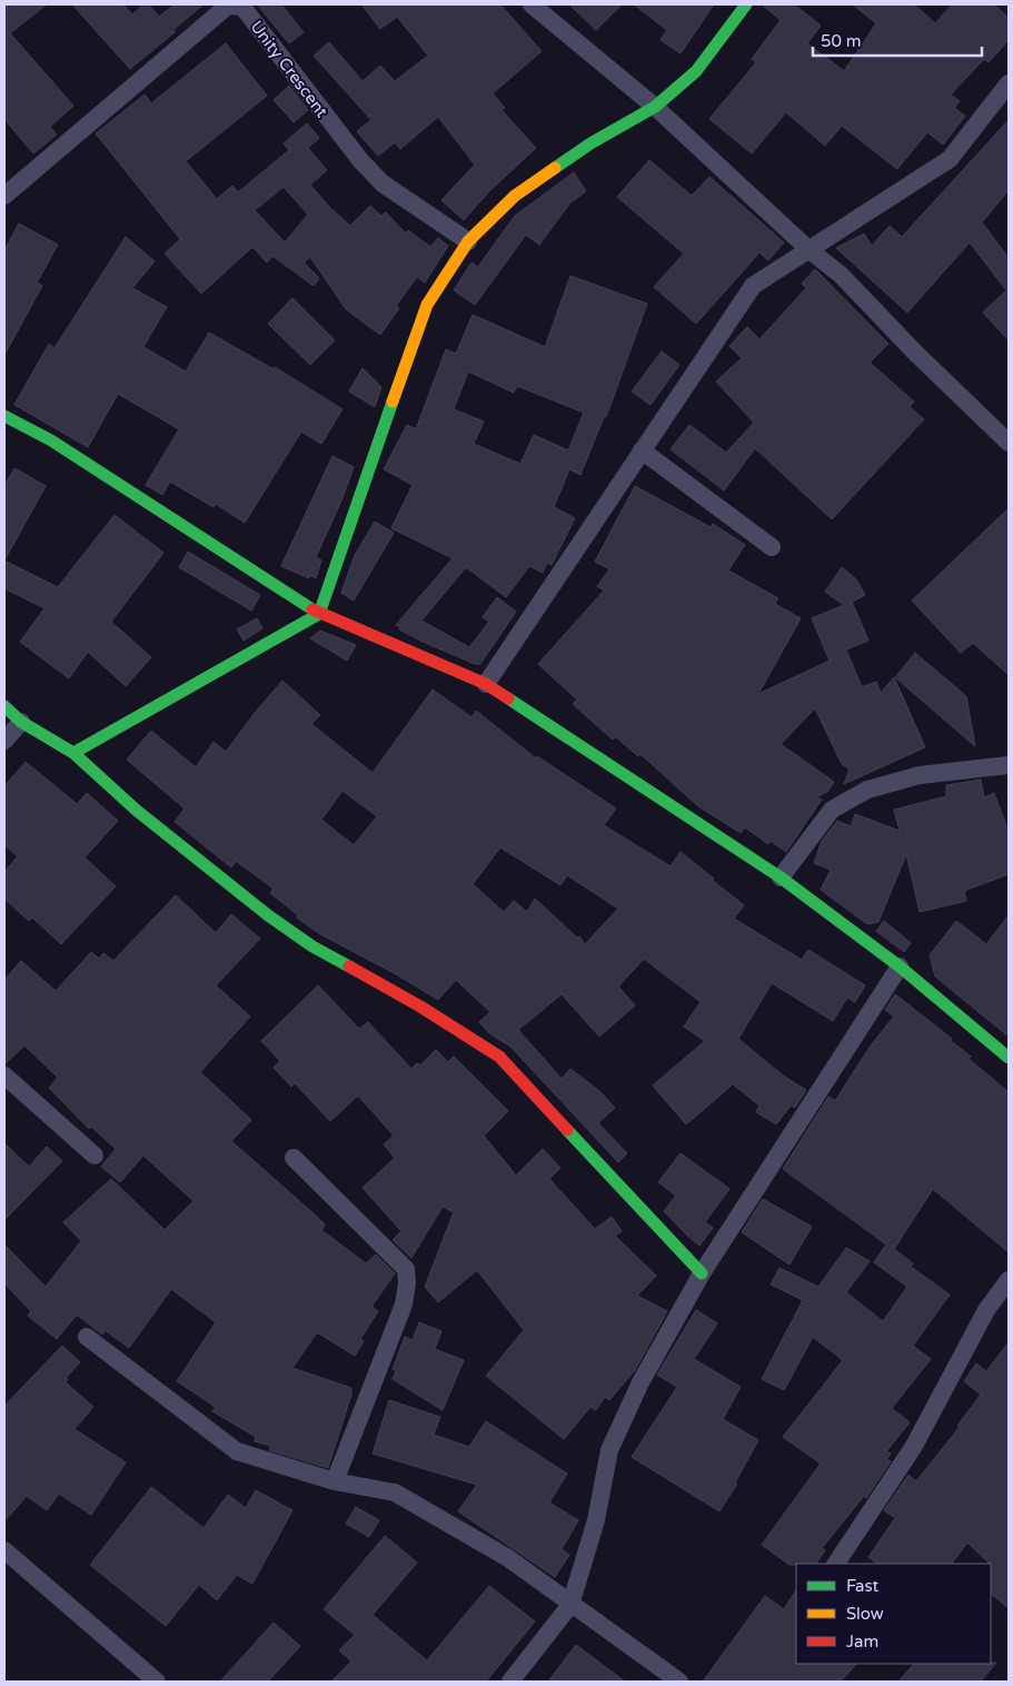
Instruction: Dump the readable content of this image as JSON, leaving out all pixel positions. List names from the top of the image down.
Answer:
{
  "streets": {
    "street": ["Unity Crescent"]
  },
  "legend": ["Fast", "Slow", "Jam"],
  "scale_bar": "50 m"
}
